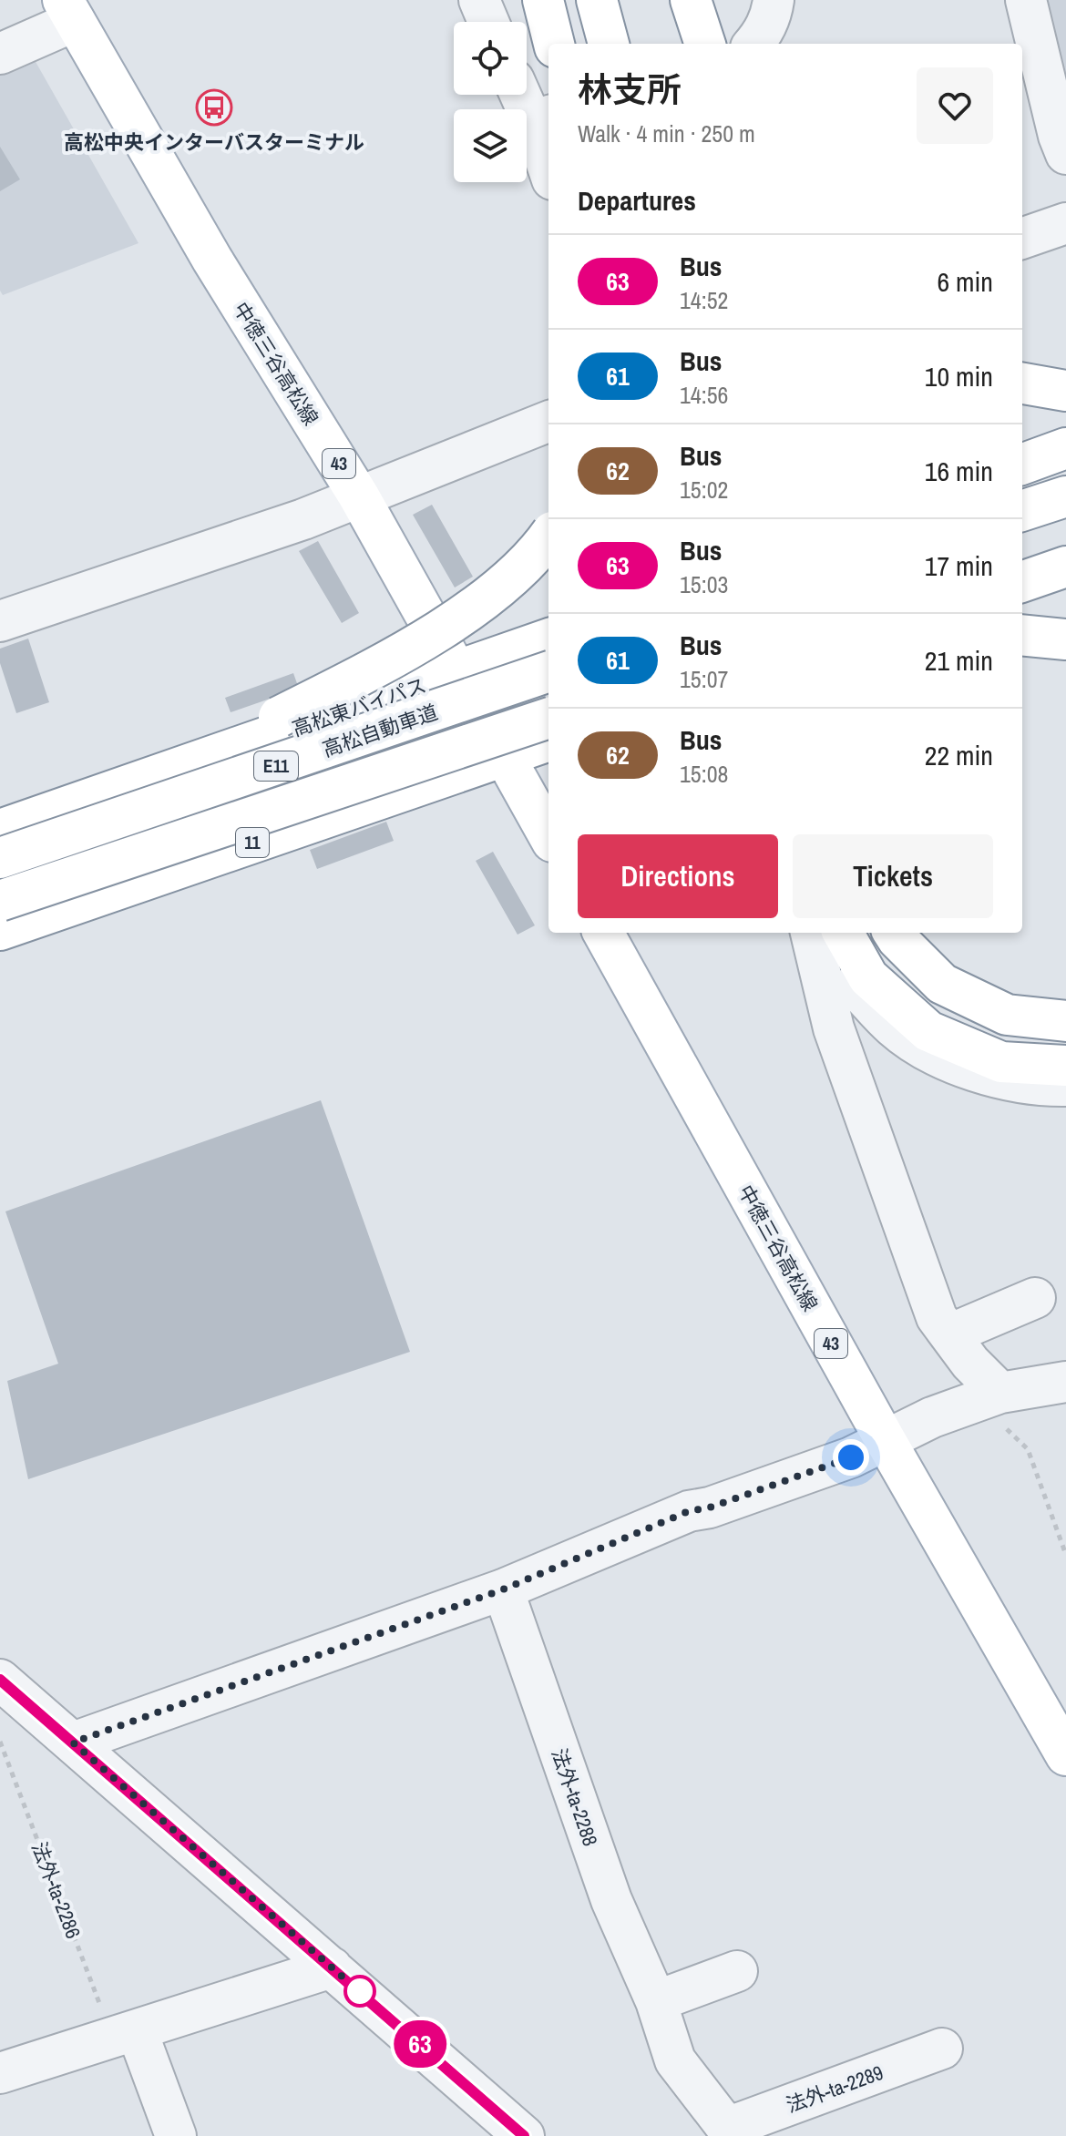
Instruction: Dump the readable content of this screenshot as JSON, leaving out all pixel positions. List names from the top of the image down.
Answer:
{
  "streets": {
    "main road": [
      "中徳三谷高松線",
      "43",
      "高松東バイパス",
      "高松自動車道",
      "E11",
      "11"
    ],
    "street": ["法外-ta-2288", "法外-ta-2289"],
    "path": ["法外-ta-2286"]
  },
  "crossings": [
    ["中徳三谷高松線", "高松東バイパス"],
    ["中徳三谷高松線", "11"],
    ["法外-ta-2288", "法外-ta-2289"]
  ],
  "places": {
    "bus stop": ["高松中央インターバスターミナル"]
  },
  "lines": ["bus line 63"],
  "page": {
    "on_map": "63",
    "heading": [
      ["林支所", "Walk · 4 min · 250 m"],
      "Departures"
    ],
    "list": [
      {
        "mark": "63",
        "name": "Bus",
        "note": "14:52",
        "value": "6 min"
      },
      {
        "mark": "61",
        "name": "Bus",
        "note": "14:56",
        "value": "10 min"
      },
      {
        "mark": "62",
        "name": "Bus",
        "note": "15:02",
        "value": "16 min"
      },
      {
        "mark": "63",
        "name": "Bus",
        "note": "15:03",
        "value": "17 min"
      },
      {
        "mark": "61",
        "name": "Bus",
        "note": "15:07",
        "value": "21 min"
      },
      {
        "mark": "62",
        "name": "Bus",
        "note": "15:08",
        "value": "22 min"
      }
    ],
    "buttons": ["Directions", "Tickets"]
  }
}
